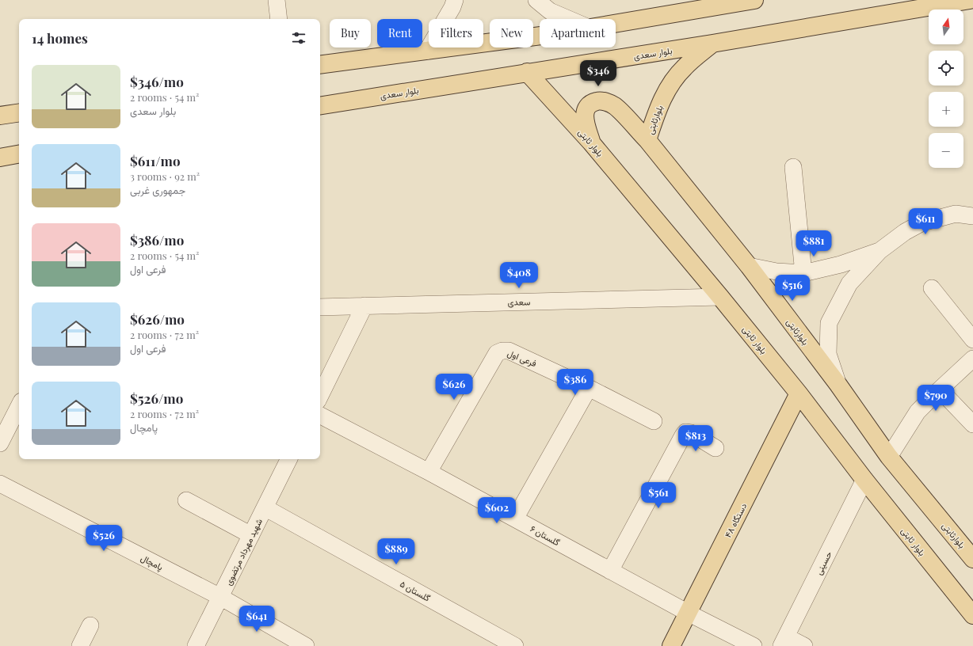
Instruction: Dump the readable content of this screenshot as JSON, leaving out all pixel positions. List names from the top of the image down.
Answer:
{
  "streets": {
    "main road": [
      "بلوار سعدی",
      "بلوارثابتی",
      "بلوار ثابتی",
      "۴۸ دستگاه"
    ],
    "street": [
      "سعدی",
      "فرعی اول",
      "گلستان ۶",
      "شهید مهرداد مرتضوی",
      "پامچال",
      "حسینی",
      "گلستان ۵"
    ]
  },
  "crossings": [
    ["بلوار سعدی", "بلوارثابتی"],
    ["بلوار سعدی", "بلوار ثابتی"],
    ["بلوار ثابتی", "سعدی"],
    ["بلوار ثابتی", "۴۸ دستگاه"],
    ["بلوار ثابتی", "حسینی"],
    ["فرعی اول", "گلستان ۶"],
    ["۴۸ دستگاه", "گلستان ۶"],
    ["شهید مهرداد مرتضوی", "پامچال"],
    ["شهید مهرداد مرتضوی", "گلستان ۵"]
  ],
  "north": "top",
  "page": {
    "map_buttons": ["+", "−"],
    "chip": [
      "Buy",
      "Rent",
      "Filters",
      "New",
      "Apartment"
    ],
    "heading": "14 homes",
    "list": [
      {
        "name": "$346/mo",
        "note": "2 rooms · 54 m² · بلوار سعدی"
      },
      {
        "name": "$611/mo",
        "note": "3 rooms · 92 m² · جمهوری غربی"
      },
      {
        "name": "$386/mo",
        "note": "2 rooms · 54 m² · فرعی اول"
      },
      {
        "name": "$626/mo",
        "note": "2 rooms · 72 m² · فرعی اول"
      },
      {
        "name": "$526/mo",
        "note": "2 rooms · 72 m² · پامچال"
      }
    ],
    "price": [
      "$346",
      "$611",
      "$881",
      "$408",
      "$516",
      "$386",
      "$626",
      "$790",
      "$813",
      "$561",
      "$602",
      "$526",
      "$889",
      "$641"
    ]
  }
}
